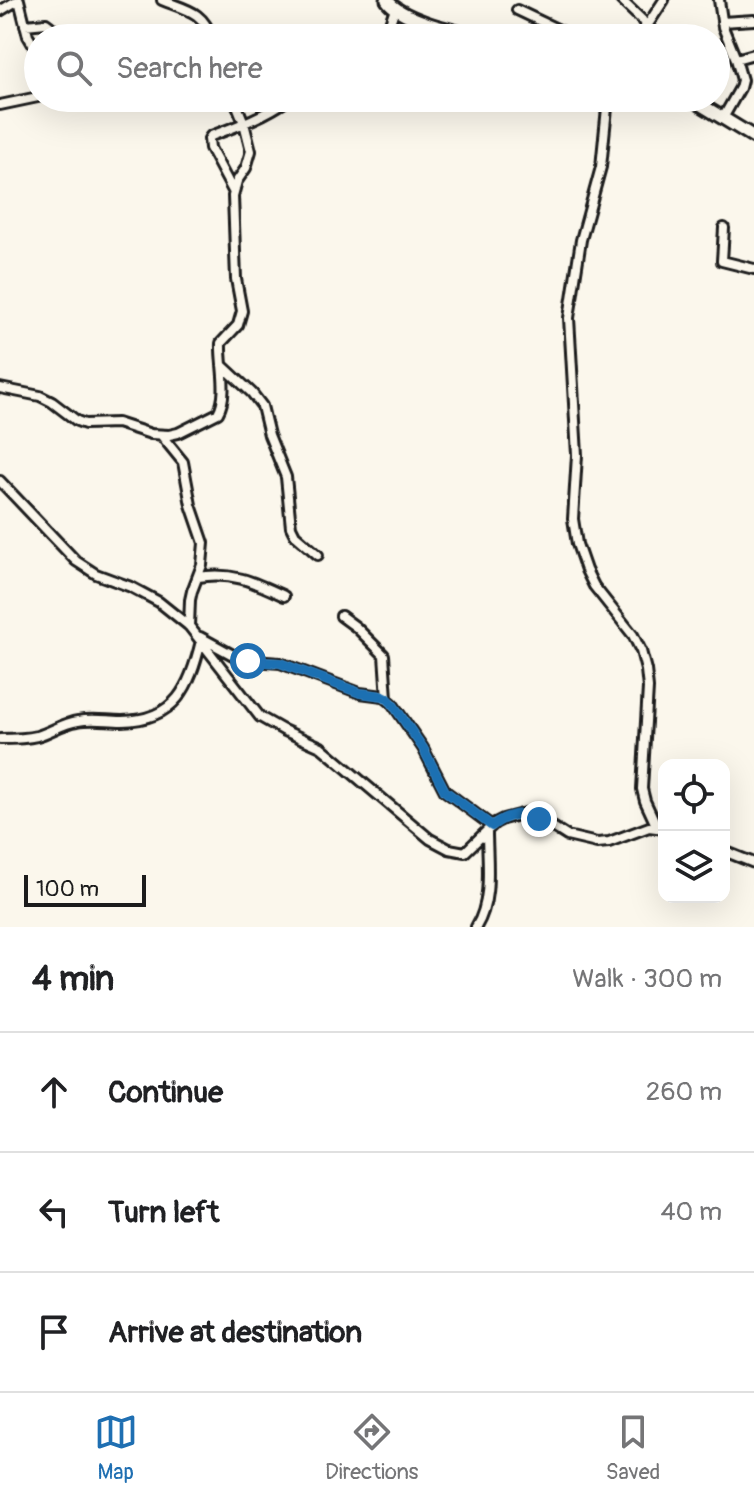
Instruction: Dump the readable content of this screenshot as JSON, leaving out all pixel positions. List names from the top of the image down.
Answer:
{
  "scale_bar": "100 m",
  "page": {
    "search": "Search here",
    "scale": "100 m",
    "heading": ["4 min", "Walk · 300 m"],
    "list": [
      ["Continue", "260 m"],
      ["Turn left", "40 m"],
      "Arrive at destination"
    ],
    "nav": ["Map", "Directions", "Saved"]
  }
}
